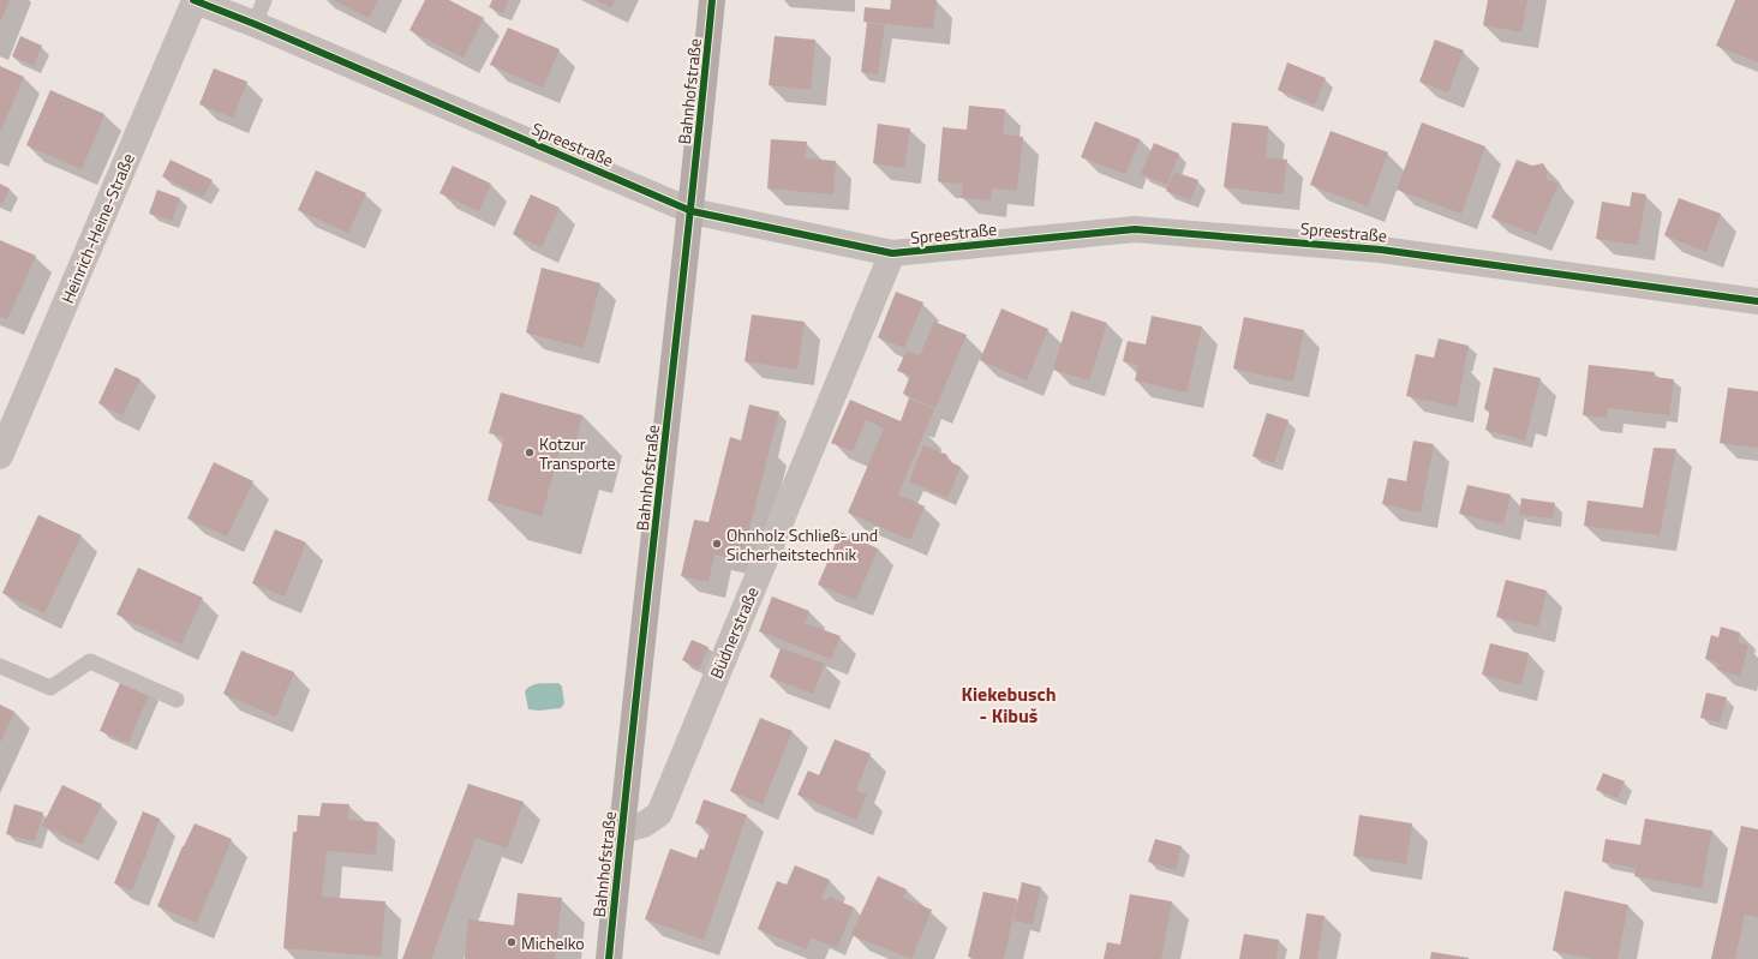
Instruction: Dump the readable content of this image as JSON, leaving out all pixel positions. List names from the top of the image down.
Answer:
{
  "streets": {
    "main road": ["Bahnhofstraße"],
    "street": ["Spreestraße", "Heinrich-Heine-Straße", "Büdnerstraße"]
  },
  "crossings": [
    ["Bahnhofstraße", "Spreestraße"],
    ["Bahnhofstraße", "Büdnerstraße"],
    ["Spreestraße", "Heinrich-Heine-Straße"],
    ["Spreestraße", "Büdnerstraße"]
  ],
  "districts": ["Kiekebusch - Kibuš"],
  "places": ["Kotzur Transporte", "Ohnholz Schließ- und Sicherheitstechnik", "Michelko"]
}
